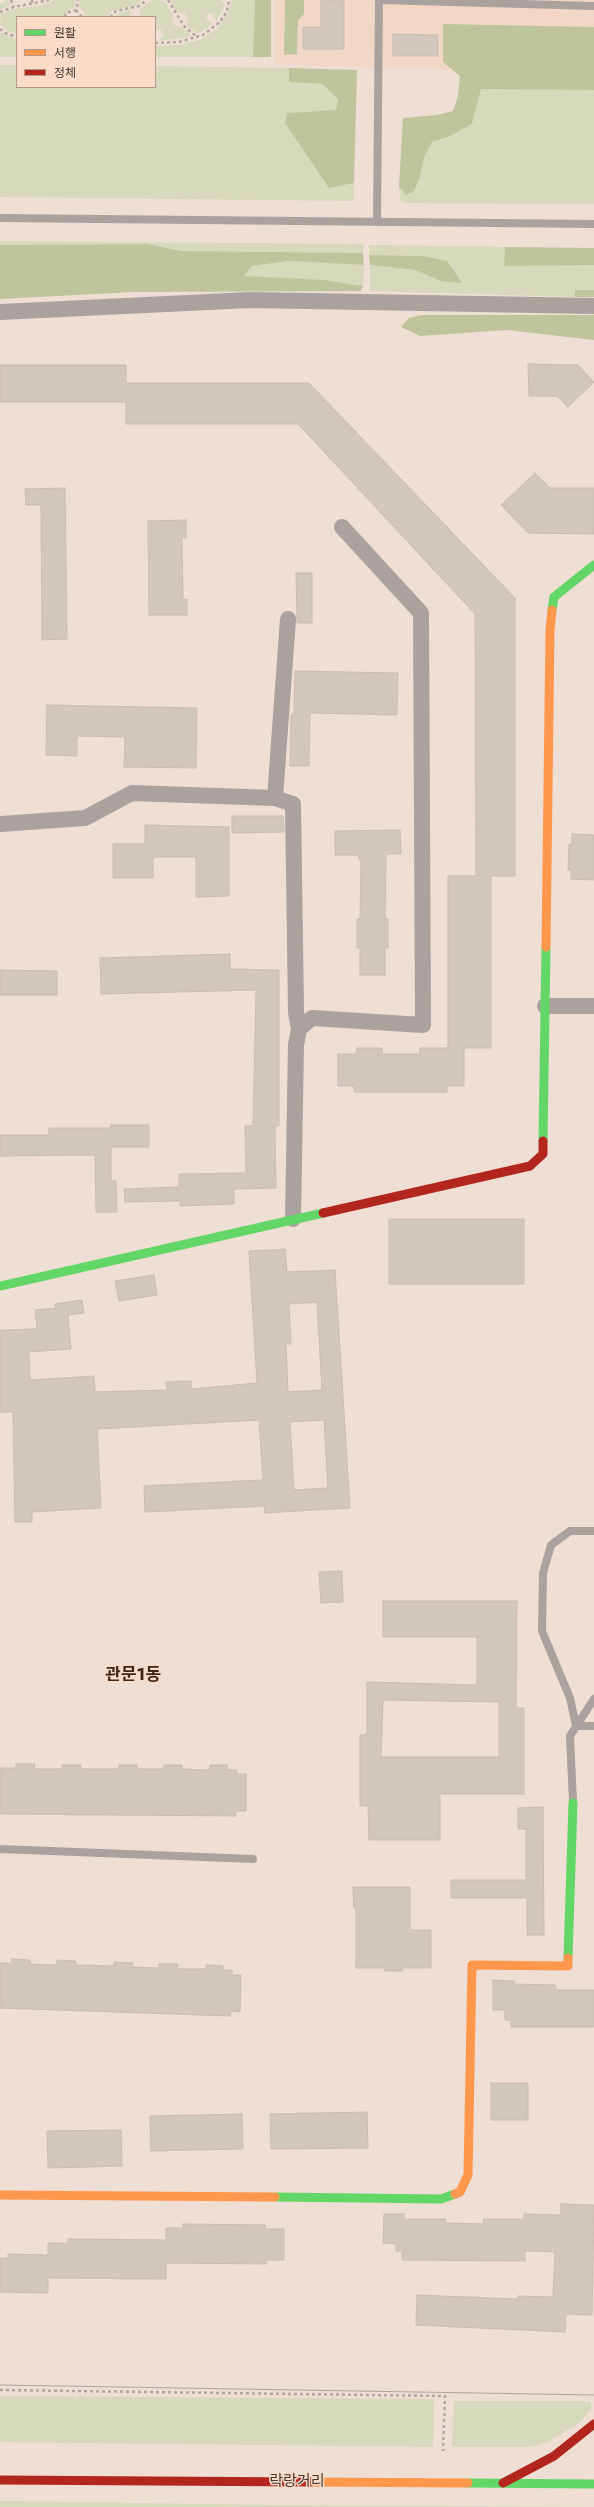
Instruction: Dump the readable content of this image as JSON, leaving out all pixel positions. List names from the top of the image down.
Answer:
{
  "streets": {
    "main road": ["락랑거리"]
  },
  "districts": ["관문1동"],
  "legend": ["원활", "서행", "정체"]
}
